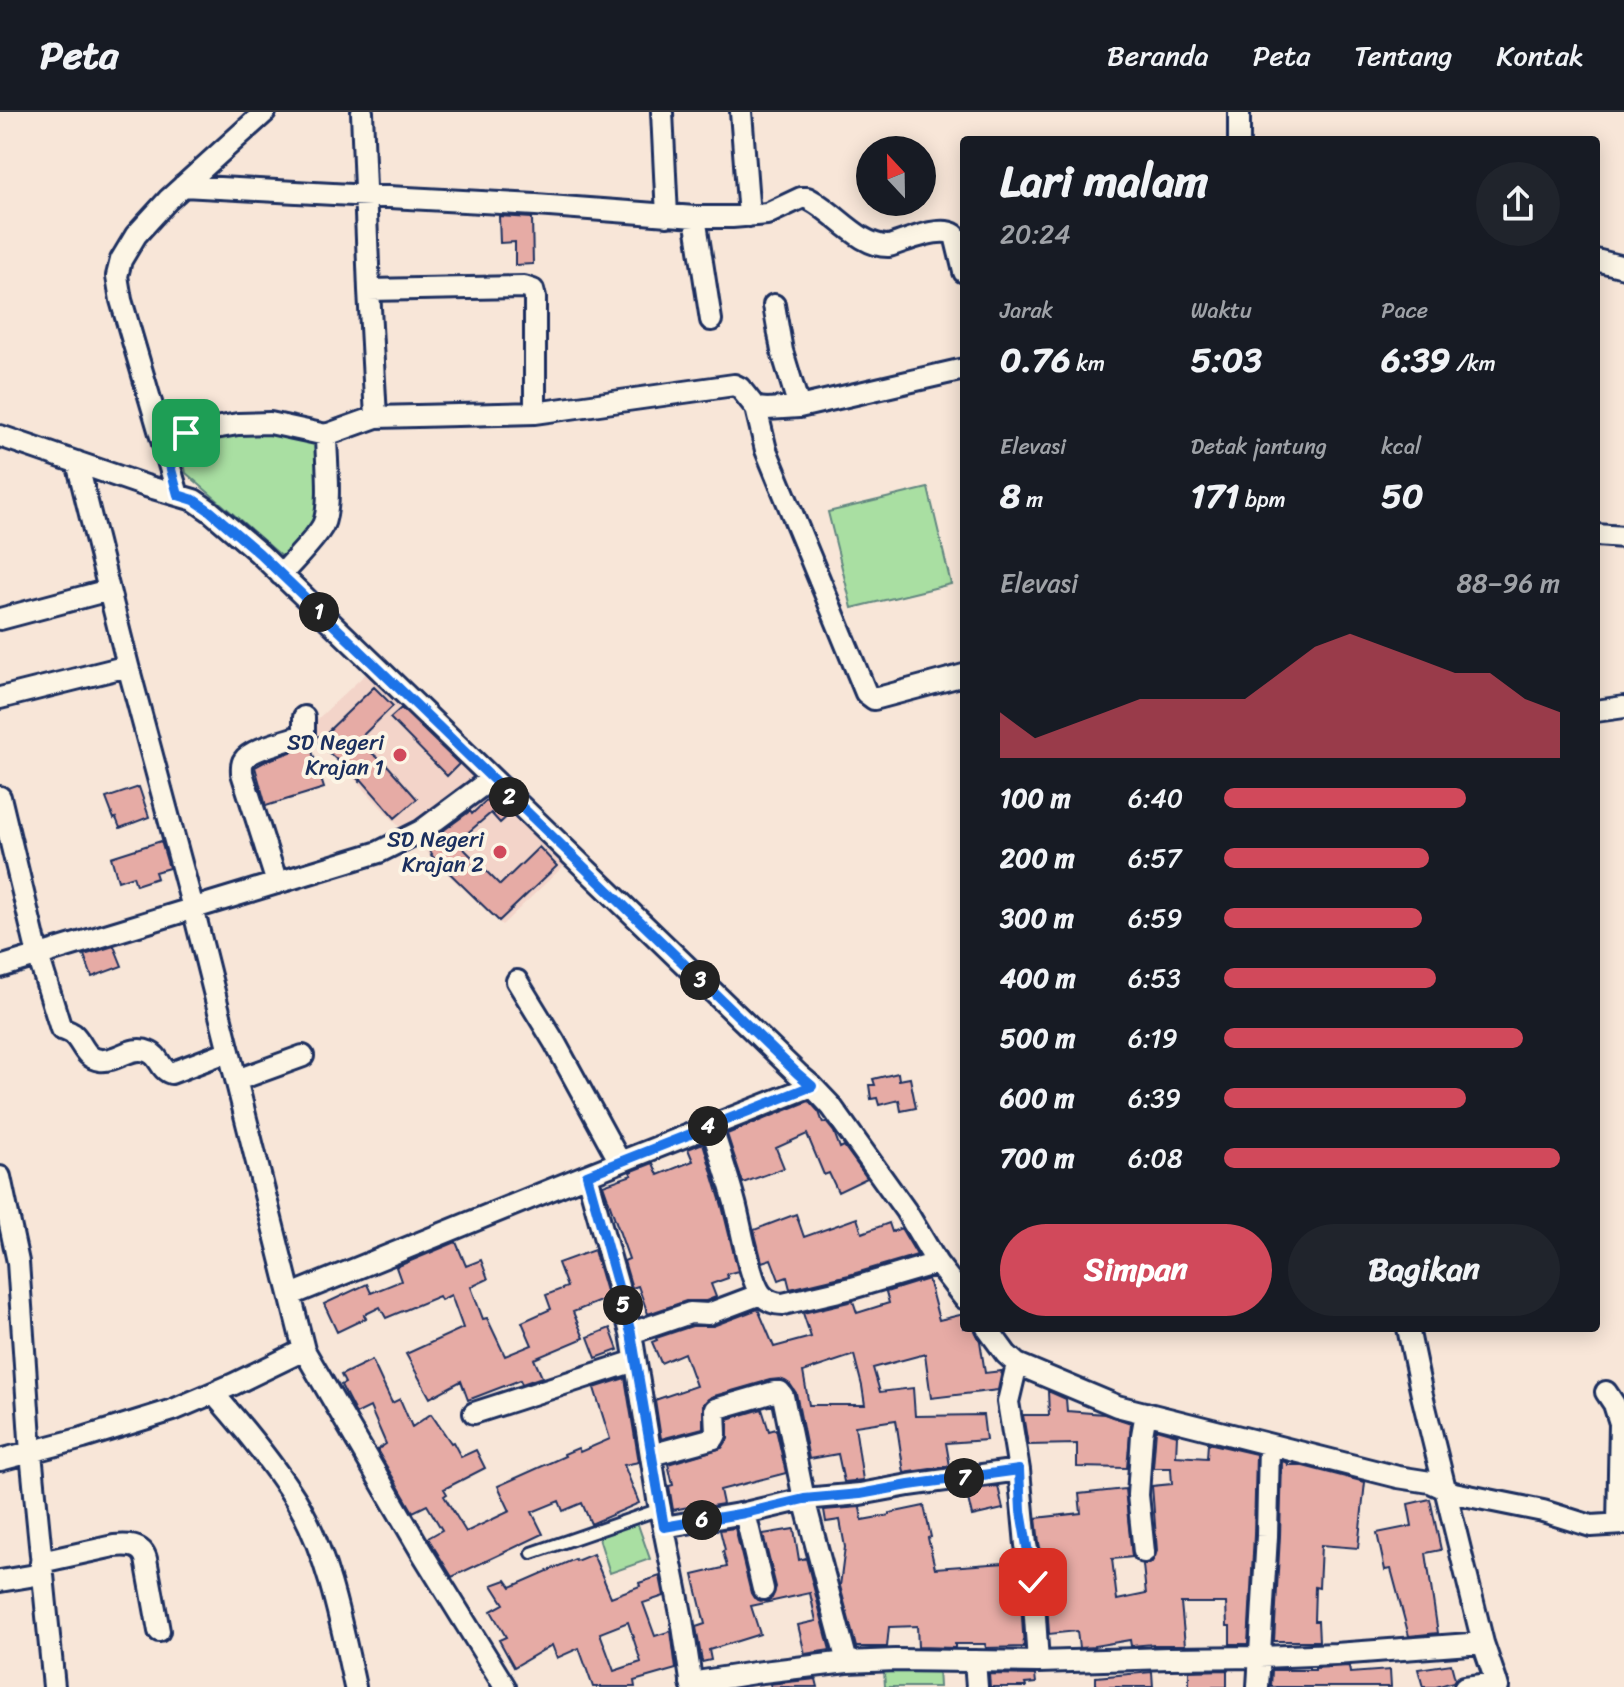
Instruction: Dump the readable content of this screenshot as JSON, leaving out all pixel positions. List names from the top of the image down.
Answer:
{
  "places": ["SD Negeri Krajan 1", "SD Negeri Krajan 2"],
  "north": "top",
  "page": {
    "header": "Peta",
    "nav": [
      "Beranda",
      "Peta",
      "Tentang",
      "Kontak"
    ],
    "heading": ["Lari malam", "20:24"],
    "stats": [
      ["Jarak", "0.76 km"],
      ["Waktu", "5:03"],
      ["Pace", "6:39 /km"],
      ["Elevasi", "8 m"],
      ["Detak jantung", "171 bpm"],
      ["kcal", "50"]
    ],
    "chart": ["Elevasi", "88–96 m"],
    "pins": [
      "1",
      "2",
      "3",
      "4",
      "5",
      "7",
      "6"
    ],
    "list": [
      {
        "name": "100 m",
        "note": "6:40"
      },
      {
        "name": "200 m",
        "note": "6:57"
      },
      {
        "name": "300 m",
        "note": "6:59"
      },
      {
        "name": "400 m",
        "note": "6:53"
      },
      {
        "name": "500 m",
        "note": "6:19"
      },
      {
        "name": "600 m",
        "note": "6:39"
      },
      {
        "name": "700 m",
        "note": "6:08"
      }
    ],
    "buttons": ["Simpan", "Bagikan"]
  }
}
